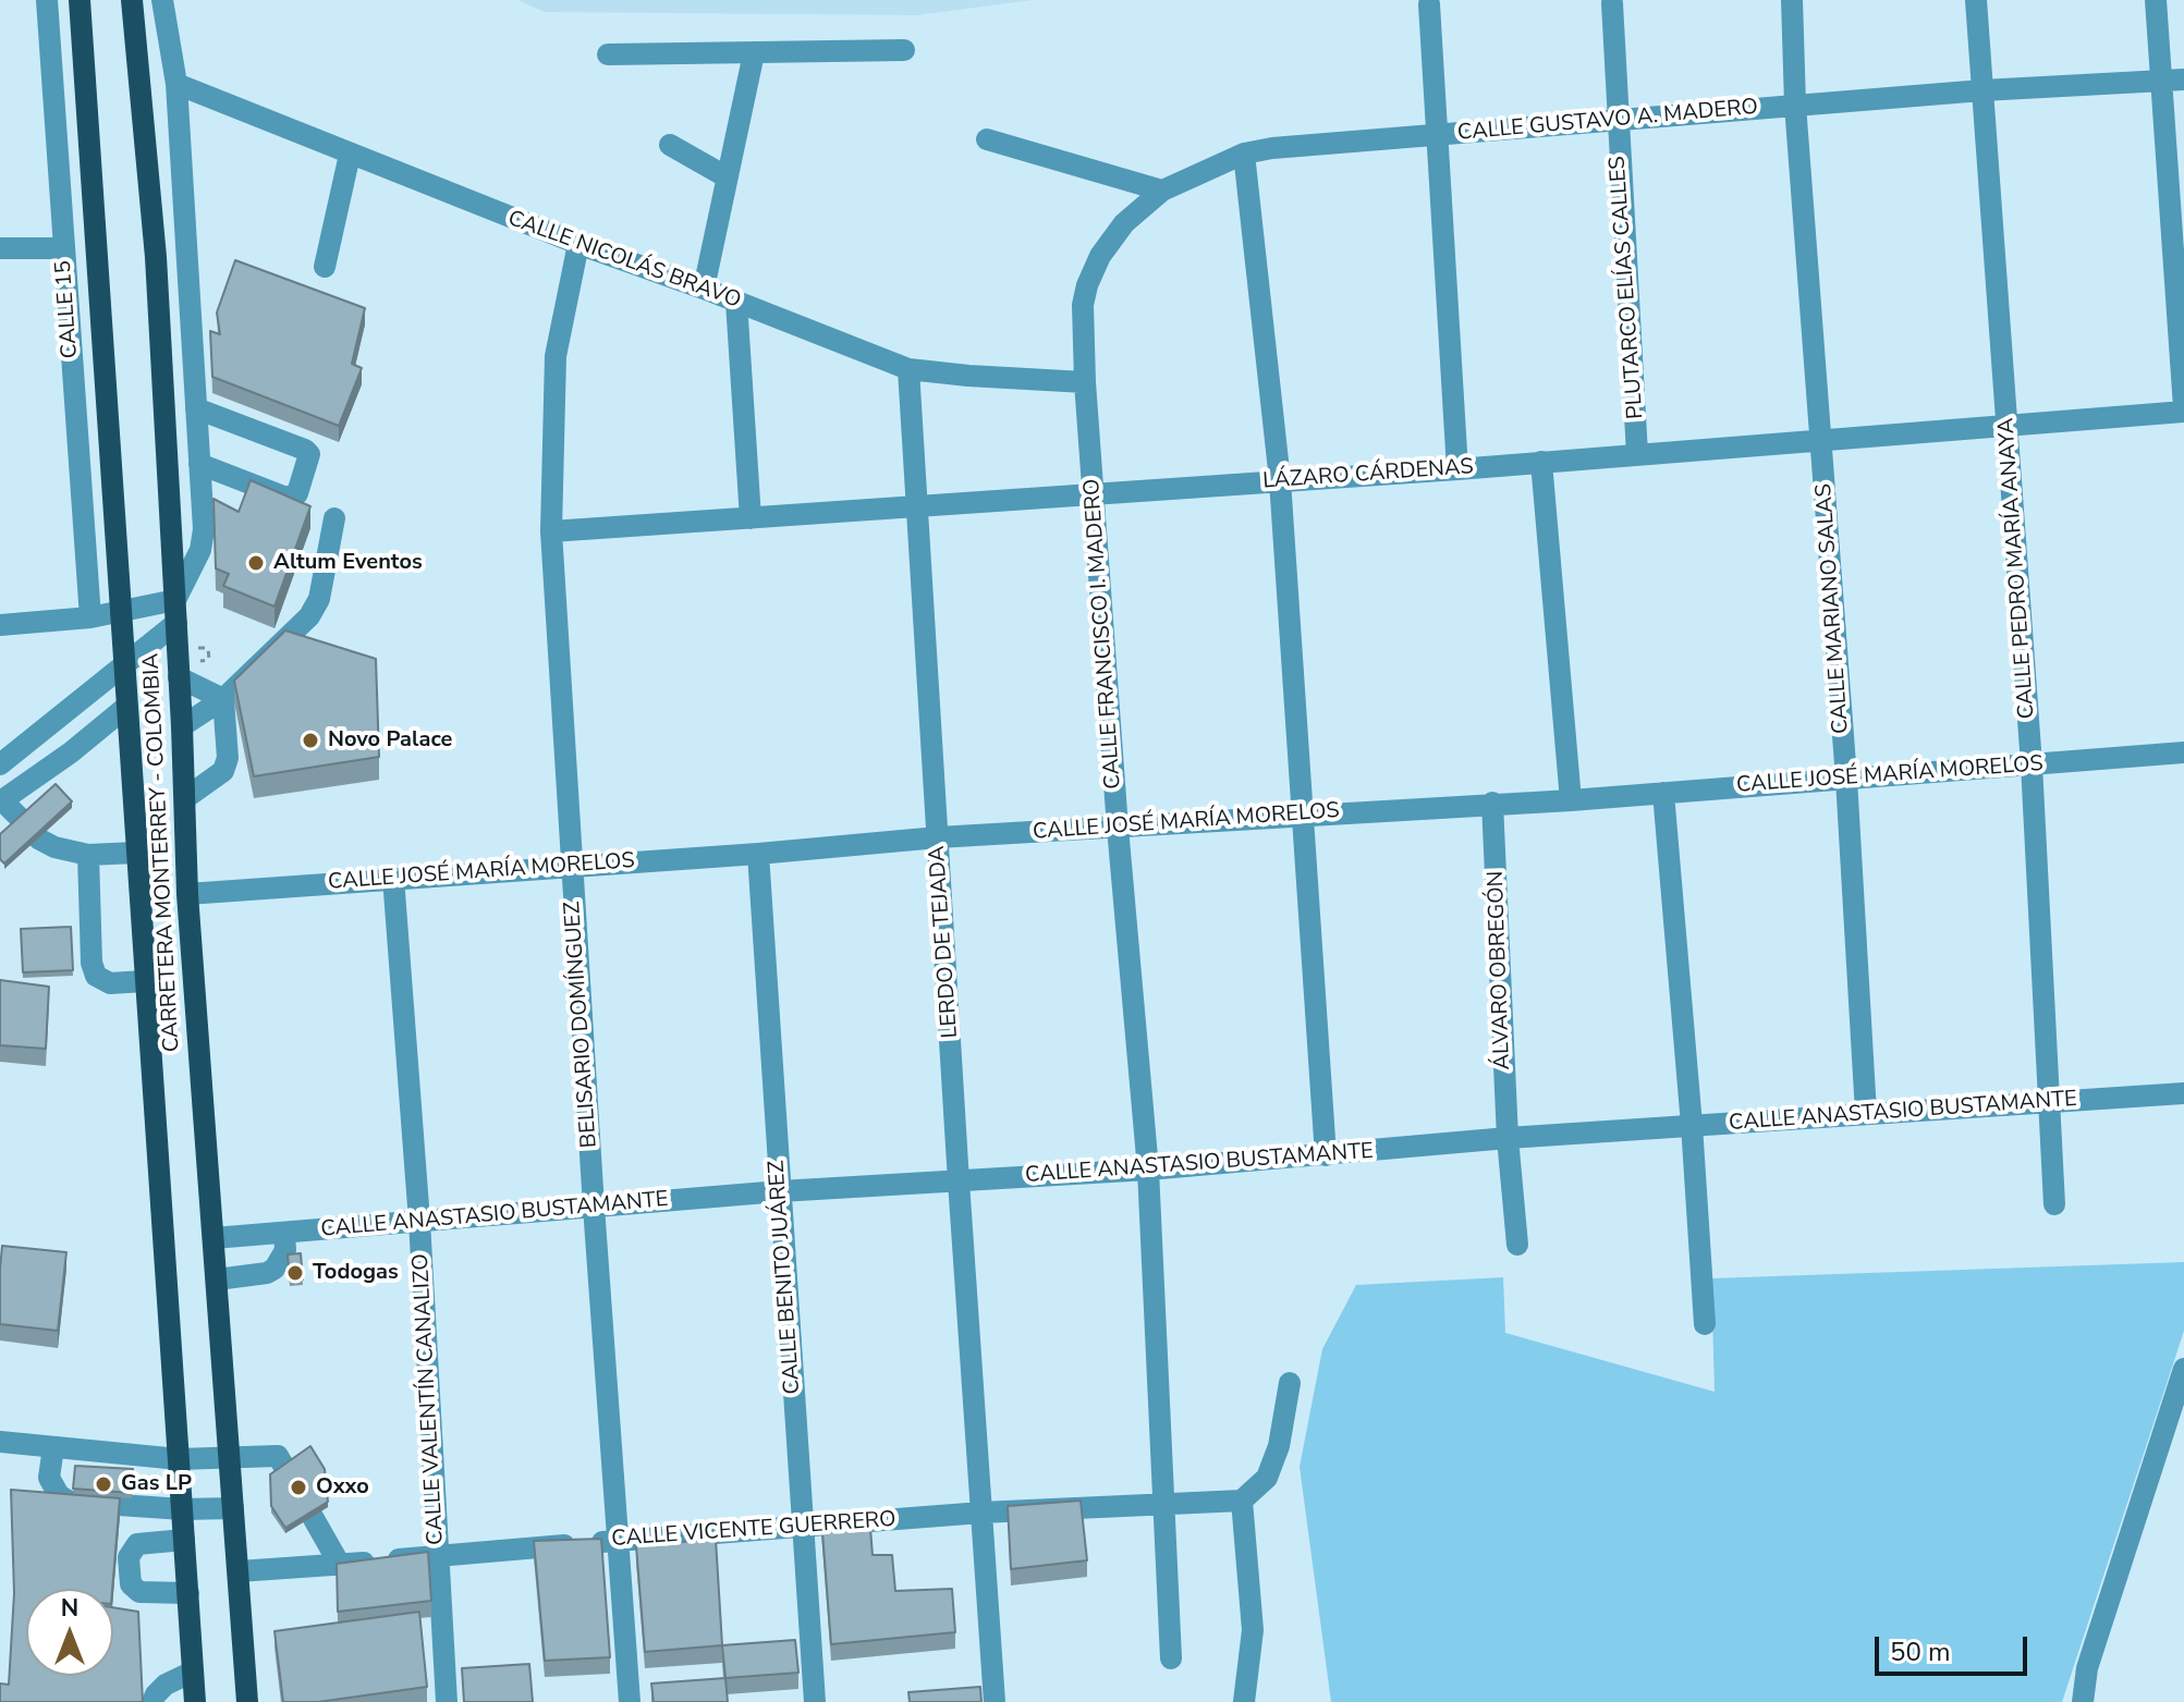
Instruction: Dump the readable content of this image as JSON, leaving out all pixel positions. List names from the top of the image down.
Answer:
{
  "streets": {
    "main road": ["CARRETERA MONTERREY - COLOMBIA"],
    "street": [
      "CALLE GUSTAVO A. MADERO",
      "CALLE NICOLÁS BRAVO",
      "PLUTARCO ELÍAS CALLES",
      "CALLE 15",
      "LÁZARO CÁRDENAS",
      "CALLE PEDRO MARÍA ANAYA",
      "CALLE MARIANO SALAS",
      "CALLE FRANCISCO I. MADERO",
      "CALLE JOSÉ MARÍA MORELOS",
      "LERDO DE TEJADA",
      "ÁLVARO OBREGÓN",
      "BELISARIO DOMÍNGUEZ",
      "CALLE ANASTASIO BUSTAMANTE",
      "CALLE BENITO JUÁREZ",
      "CALLE VALENTÍN CANALIZO",
      "CALLE VICENTE GUERRERO"
    ]
  },
  "crossings": [
    ["CALLE GUSTAVO A. MADERO", "PLUTARCO ELÍAS CALLES"],
    ["CALLE GUSTAVO A. MADERO", "CALLE PEDRO MARÍA ANAYA"],
    ["CALLE GUSTAVO A. MADERO", "CALLE MARIANO SALAS"],
    ["CALLE GUSTAVO A. MADERO", "CALLE FRANCISCO I. MADERO"],
    ["CALLE NICOLÁS BRAVO", "CALLE FRANCISCO I. MADERO"],
    ["CALLE NICOLÁS BRAVO", "LERDO DE TEJADA"],
    ["CALLE NICOLÁS BRAVO", "BELISARIO DOMÍNGUEZ"],
    ["PLUTARCO ELÍAS CALLES", "LÁZARO CÁRDENAS"],
    ["LÁZARO CÁRDENAS", "CALLE PEDRO MARÍA ANAYA"],
    ["LÁZARO CÁRDENAS", "CALLE MARIANO SALAS"],
    ["LÁZARO CÁRDENAS", "CALLE FRANCISCO I. MADERO"],
    ["LÁZARO CÁRDENAS", "LERDO DE TEJADA"],
    ["LÁZARO CÁRDENAS", "BELISARIO DOMÍNGUEZ"],
    ["CALLE PEDRO MARÍA ANAYA", "CALLE JOSÉ MARÍA MORELOS"],
    ["CALLE PEDRO MARÍA ANAYA", "CALLE ANASTASIO BUSTAMANTE"],
    ["CALLE MARIANO SALAS", "CALLE JOSÉ MARÍA MORELOS"],
    ["CALLE MARIANO SALAS", "CALLE ANASTASIO BUSTAMANTE"],
    ["CALLE FRANCISCO I. MADERO", "CALLE JOSÉ MARÍA MORELOS"],
    ["CALLE FRANCISCO I. MADERO", "CALLE ANASTASIO BUSTAMANTE"],
    ["CALLE FRANCISCO I. MADERO", "CALLE VICENTE GUERRERO"],
    ["CALLE JOSÉ MARÍA MORELOS", "CARRETERA MONTERREY - COLOMBIA"],
    ["CALLE JOSÉ MARÍA MORELOS", "LERDO DE TEJADA"],
    ["CALLE JOSÉ MARÍA MORELOS", "ÁLVARO OBREGÓN"],
    ["CALLE JOSÉ MARÍA MORELOS", "BELISARIO DOMÍNGUEZ"],
    ["CALLE JOSÉ MARÍA MORELOS", "CALLE BENITO JUÁREZ"],
    ["CALLE JOSÉ MARÍA MORELOS", "CALLE VALENTÍN CANALIZO"],
    ["CARRETERA MONTERREY - COLOMBIA", "CALLE ANASTASIO BUSTAMANTE"],
    ["CARRETERA MONTERREY - COLOMBIA", "CALLE VICENTE GUERRERO"],
    ["LERDO DE TEJADA", "CALLE ANASTASIO BUSTAMANTE"],
    ["LERDO DE TEJADA", "CALLE VICENTE GUERRERO"],
    ["ÁLVARO OBREGÓN", "CALLE ANASTASIO BUSTAMANTE"],
    ["BELISARIO DOMÍNGUEZ", "CALLE ANASTASIO BUSTAMANTE"],
    ["BELISARIO DOMÍNGUEZ", "CALLE VICENTE GUERRERO"],
    ["CALLE ANASTASIO BUSTAMANTE", "CALLE BENITO JUÁREZ"],
    ["CALLE ANASTASIO BUSTAMANTE", "CALLE VALENTÍN CANALIZO"],
    ["CALLE BENITO JUÁREZ", "CALLE VICENTE GUERRERO"],
    ["CALLE VALENTÍN CANALIZO", "CALLE VICENTE GUERRERO"]
  ],
  "places": [
    "Altum Eventos",
    "Novo Palace",
    "Todogas",
    "Gas LP",
    "Oxxo"
  ],
  "scale_bar": "50 m",
  "north": "top"
}
